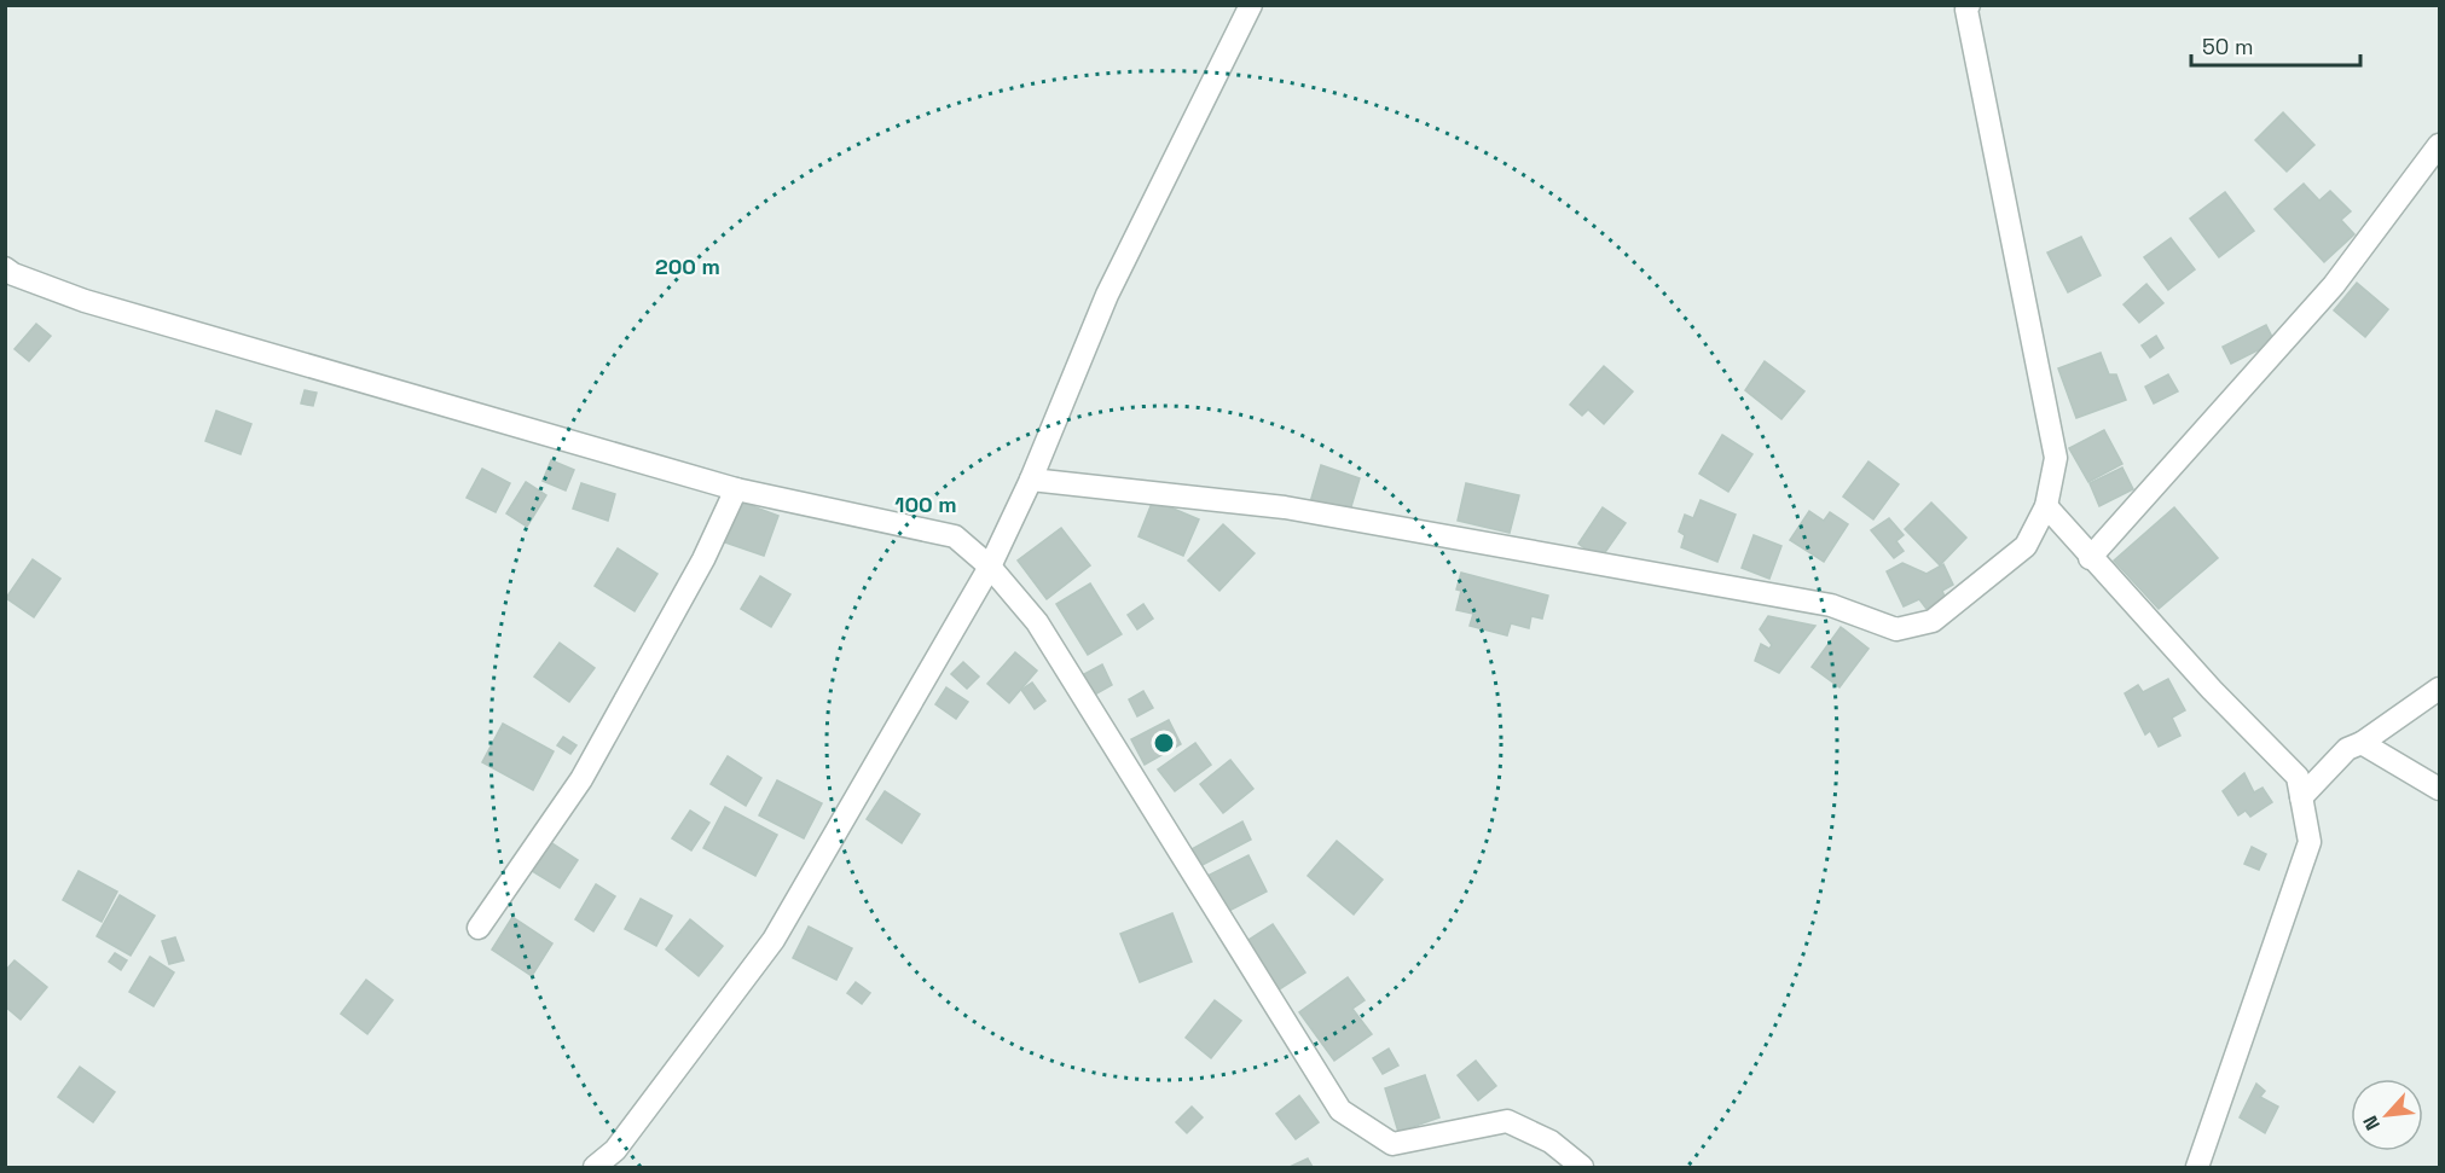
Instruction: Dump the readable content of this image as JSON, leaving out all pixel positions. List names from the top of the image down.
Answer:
{
  "scale_bar": "50 m",
  "north": "bottom left",
  "rings": ["200 m", "100 m"]
}
